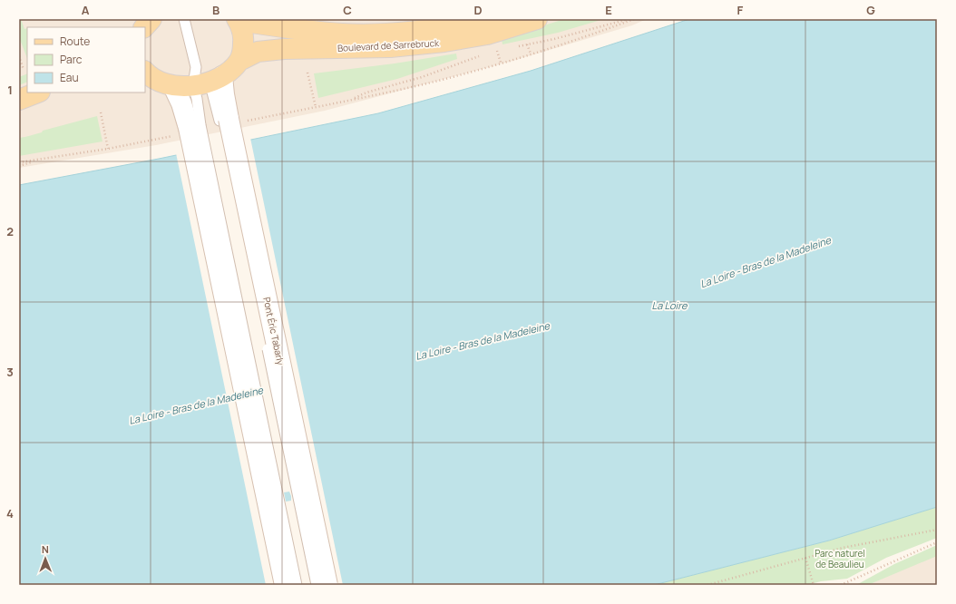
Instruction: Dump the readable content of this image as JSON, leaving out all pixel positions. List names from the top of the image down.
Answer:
{
  "streets": {
    "main road": ["Boulevard de Sarrebruck"],
    "street": ["Pont Éric Tabarly"]
  },
  "crossings": [
    ["Boulevard de Sarrebruck", "Pont Éric Tabarly"]
  ],
  "water": ["La Loire - Bras de la Madeleine", "La Loire"],
  "parks": ["Parc naturel de Beaulieu"],
  "legend": ["Route", "Parc", "Eau"],
  "north": "top",
  "grid": {
    "columns": [
      "A",
      "B",
      "C",
      "D",
      "E",
      "F",
      "G"
    ],
    "rows": [
      "1",
      "2",
      "3",
      "4"
    ]
  }
}
